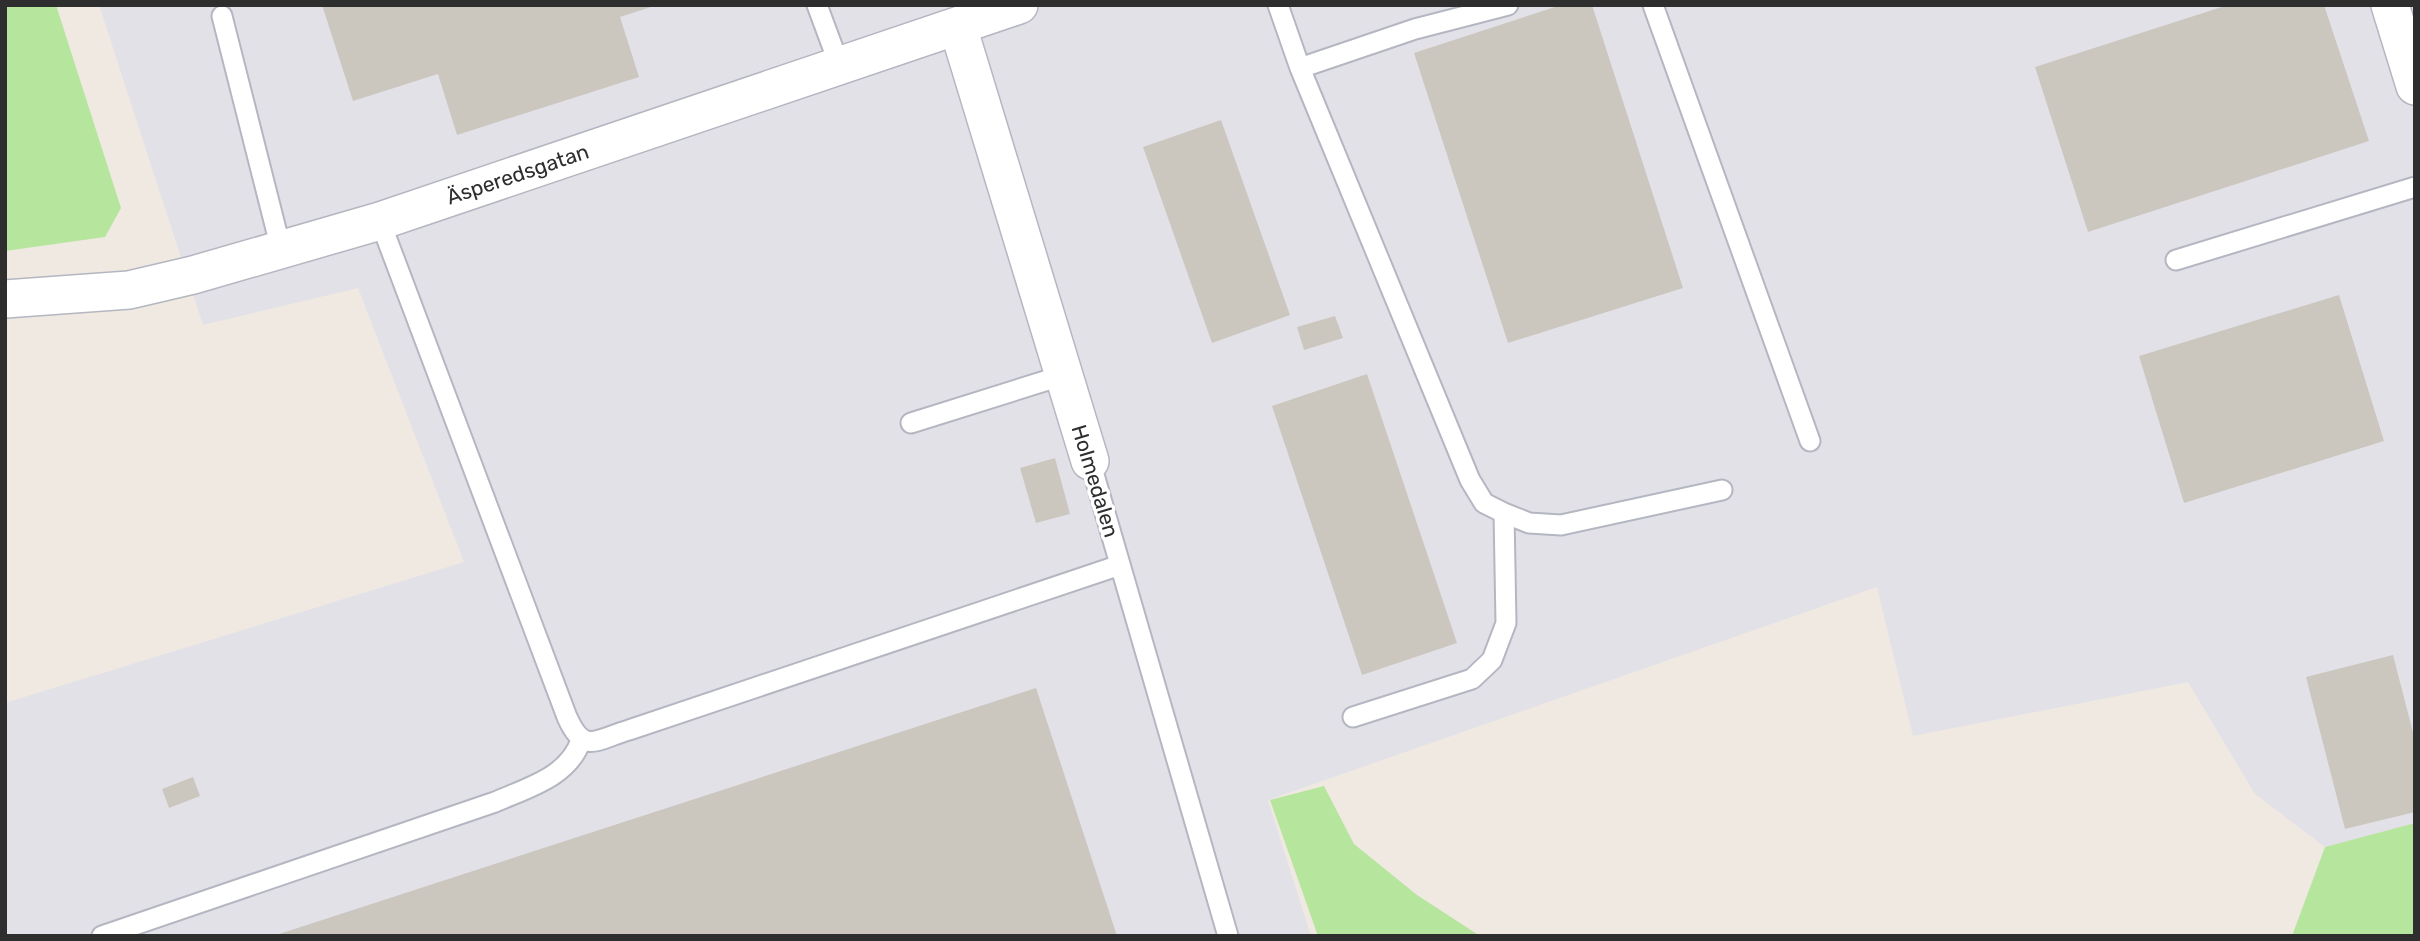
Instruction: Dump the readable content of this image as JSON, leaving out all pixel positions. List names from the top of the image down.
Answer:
{
  "streets": {
    "street": ["Äsperedsgatan", "Holmedalen"]
  },
  "crossings": [
    ["Äsperedsgatan", "Holmedalen"]
  ]
}
